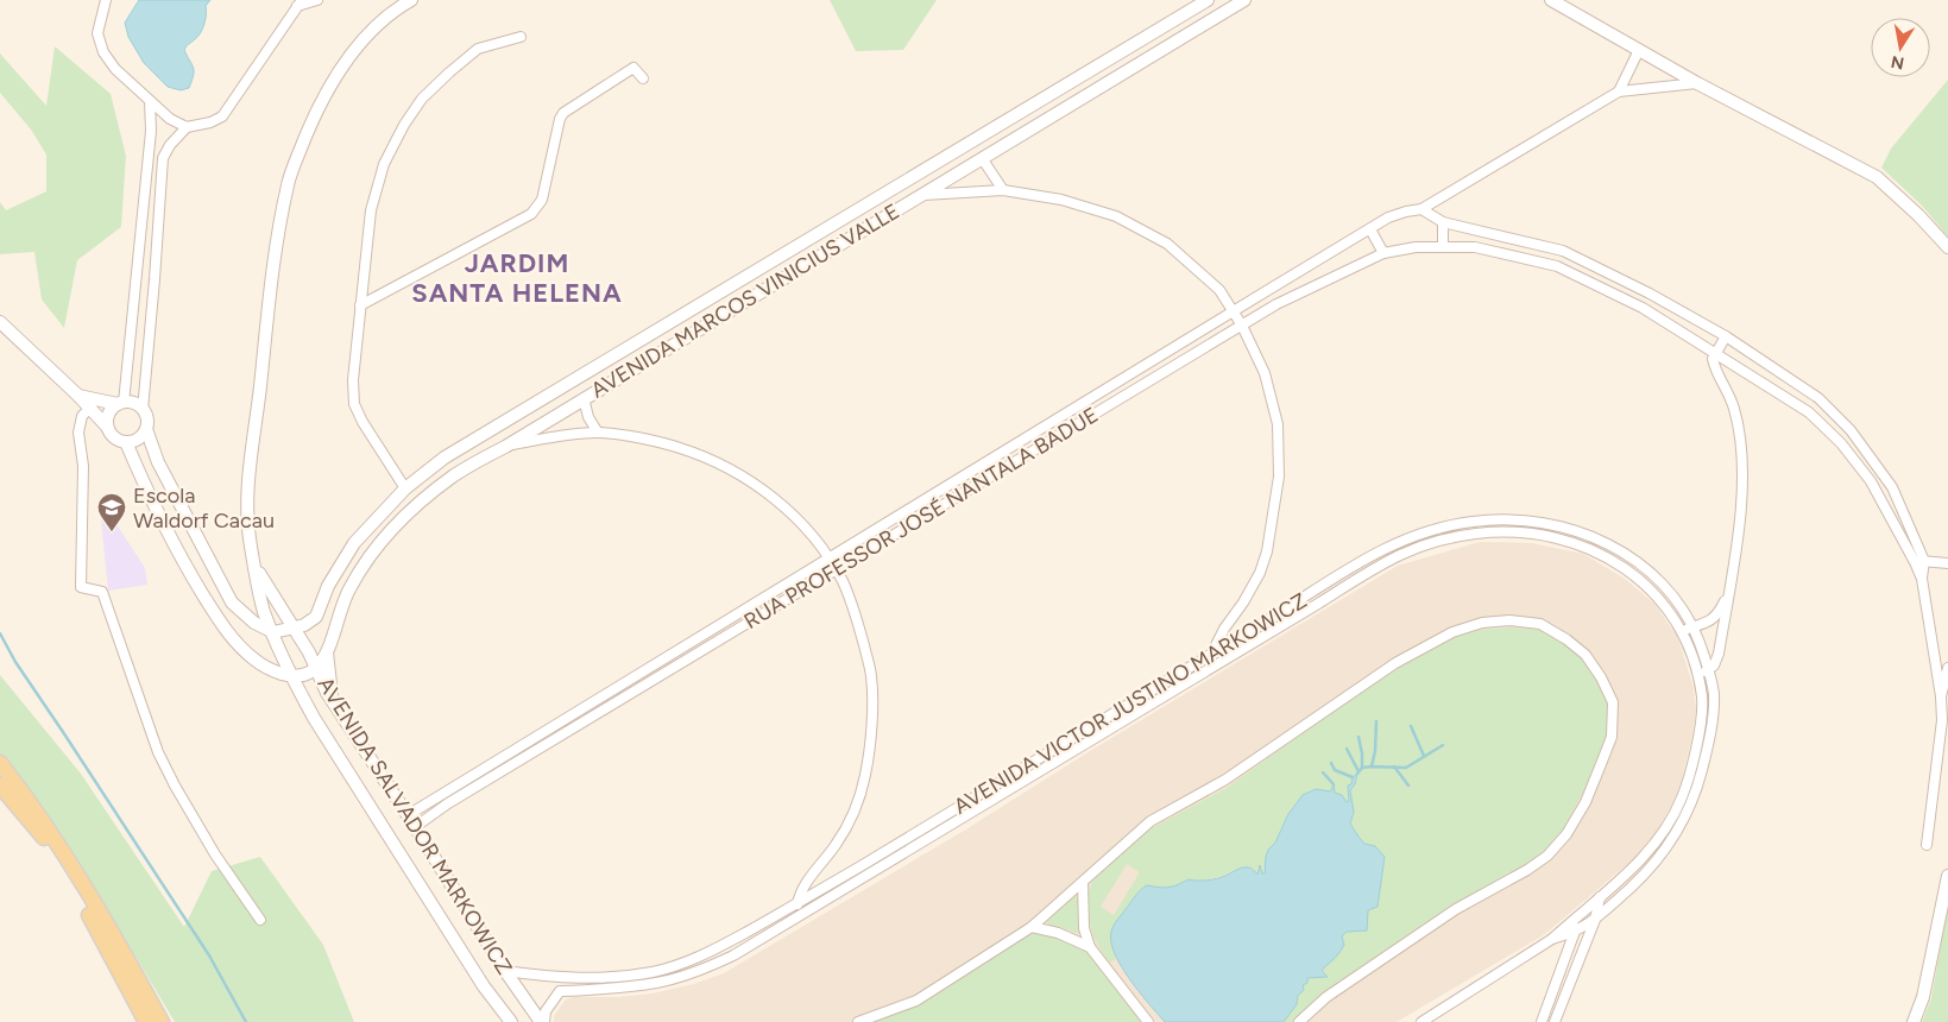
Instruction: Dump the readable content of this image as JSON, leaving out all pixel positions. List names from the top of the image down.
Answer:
{
  "streets": {
    "street": [
      "AVENIDA MARCOS VINICIUS VALLE",
      "RUA PROFESSOR JOSÉ NANTALA BADUE",
      "AVENIDA VICTOR JUSTINO MARKOWICZ",
      "AVENIDA SALVADOR MARKOWICZ"
    ]
  },
  "crossings": [
    ["AVENIDA MARCOS VINICIUS VALLE", "AVENIDA SALVADOR MARKOWICZ"],
    ["RUA PROFESSOR JOSÉ NANTALA BADUE", "AVENIDA SALVADOR MARKOWICZ"],
    ["AVENIDA VICTOR JUSTINO MARKOWICZ", "AVENIDA SALVADOR MARKOWICZ"]
  ],
  "districts": ["JARDIM SANTA HELENA"],
  "places": {
    "school or university": ["Escola Waldorf Cacau"]
  },
  "north": "bottom"
}
